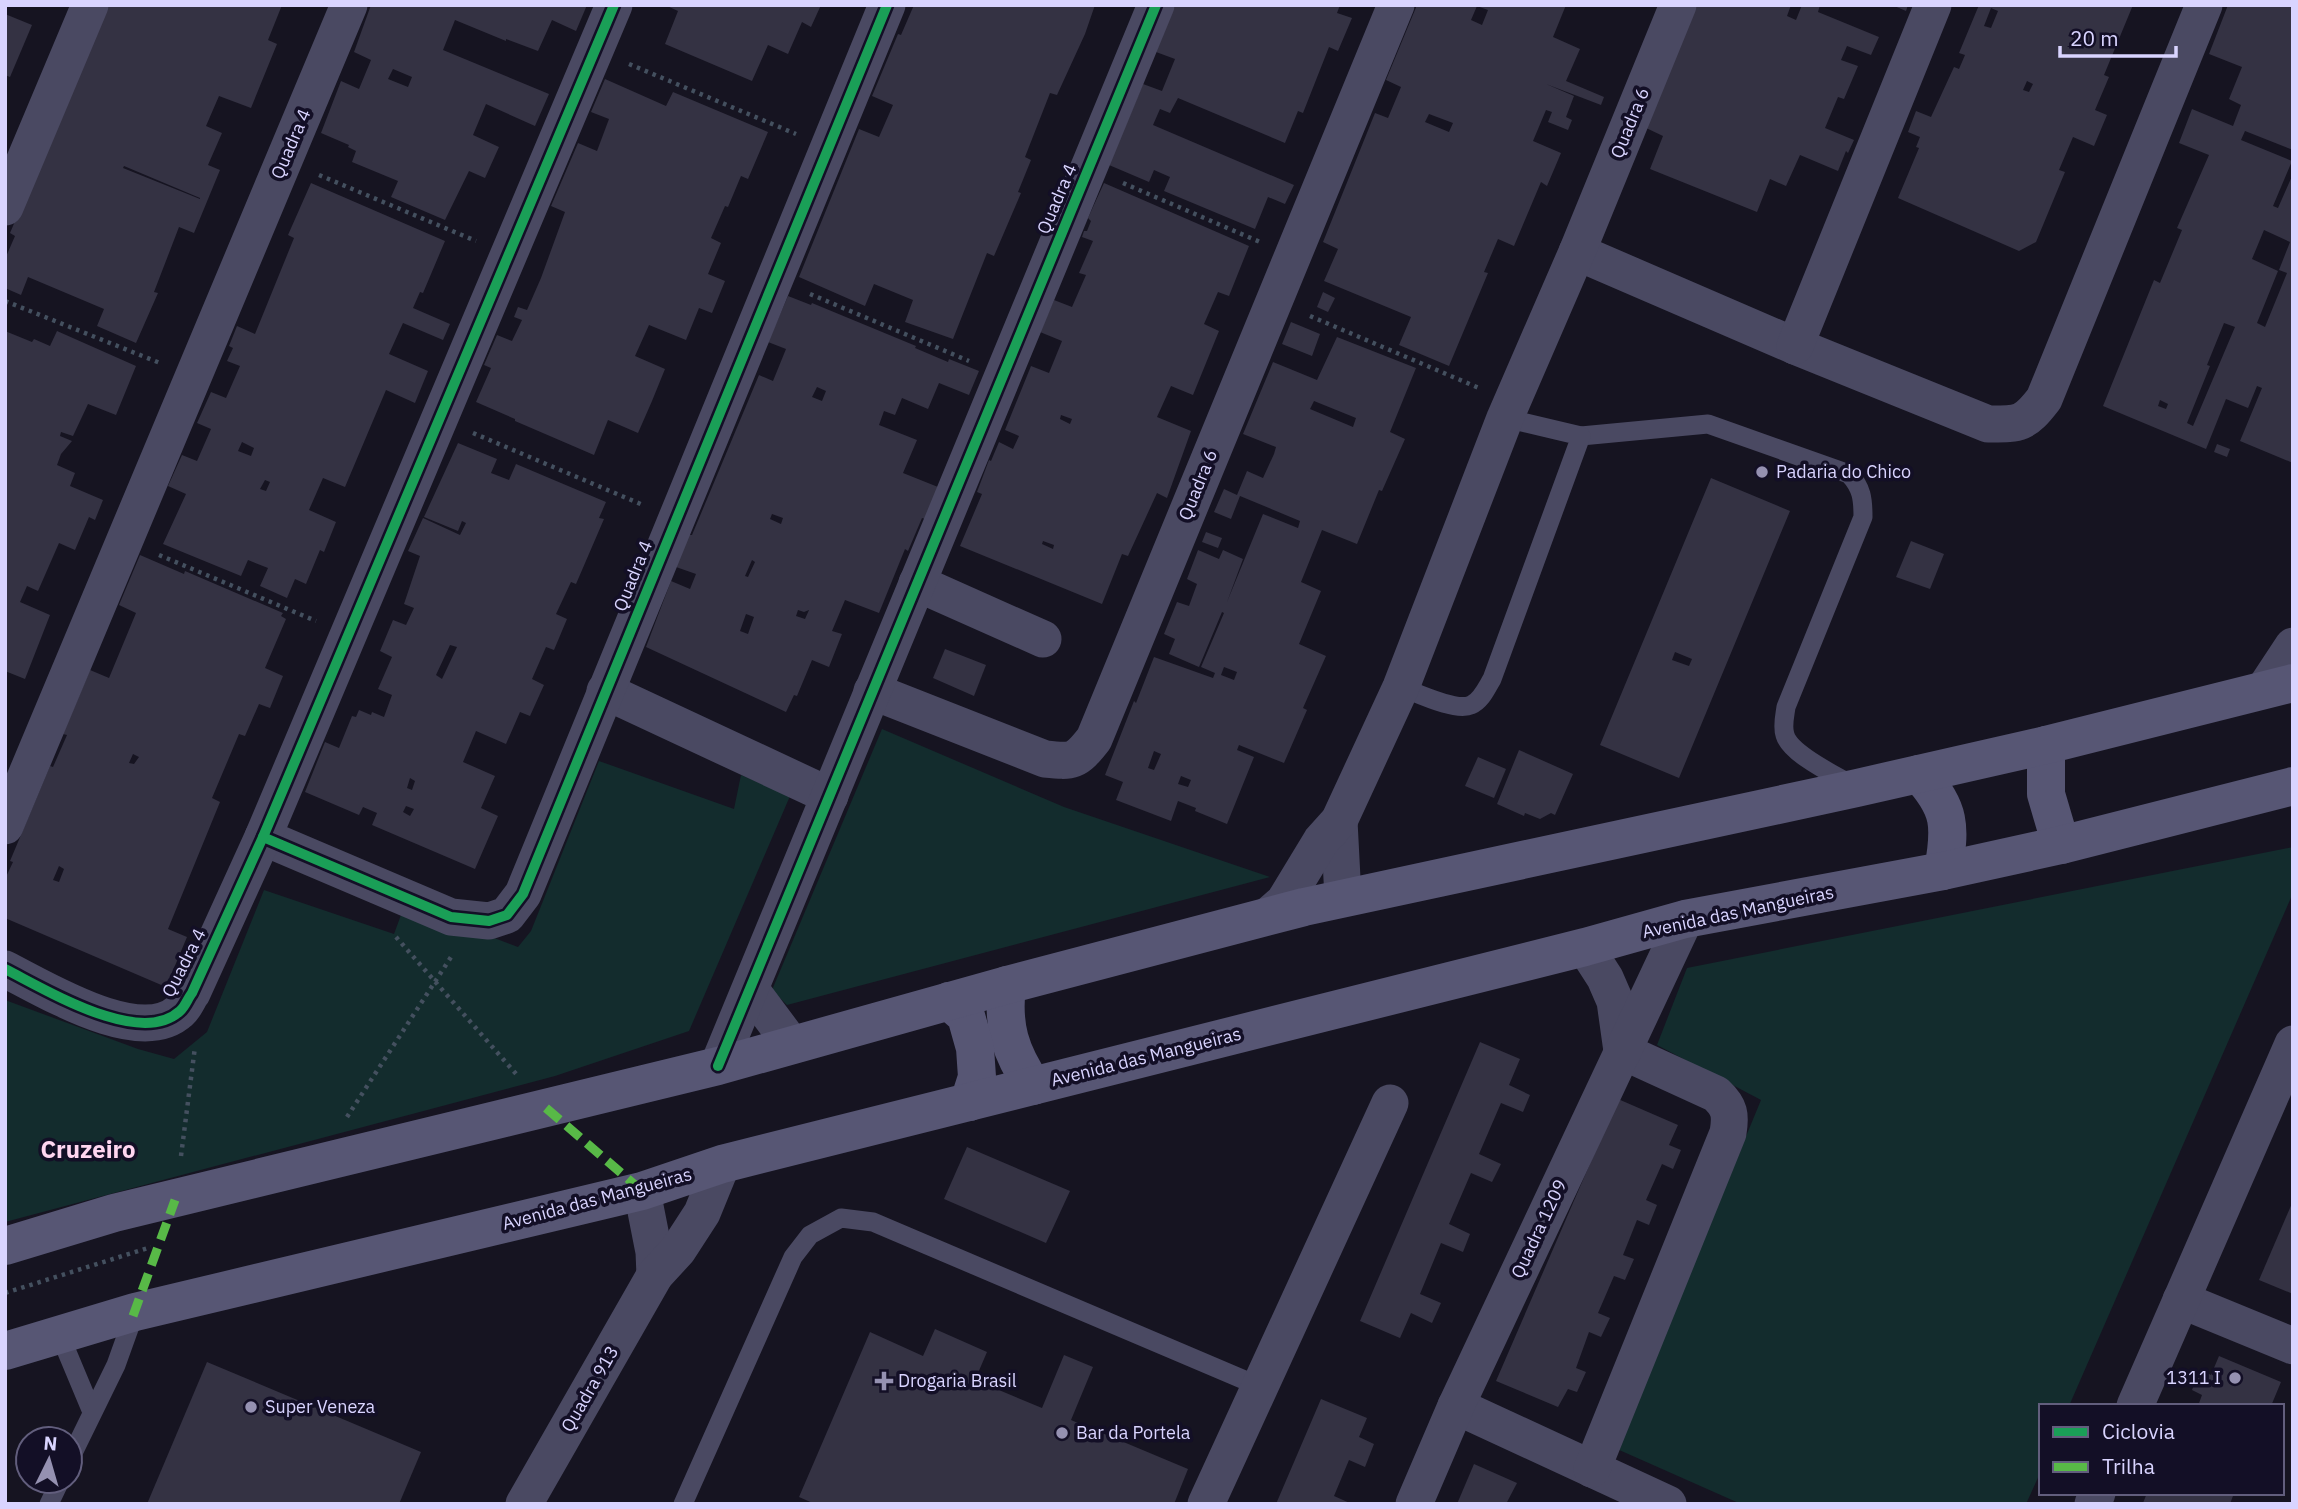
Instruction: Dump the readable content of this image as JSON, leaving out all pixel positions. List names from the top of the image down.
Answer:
{
  "streets": {
    "main road": ["Avenida das Mangueiras"],
    "street": [
      "Quadra 6",
      "Quadra 4",
      "Quadra 1209",
      "Quadra 913"
    ]
  },
  "crossings": [
    ["Quadra 6", "Quadra 4"],
    ["Avenida das Mangueiras", "Quadra 1209"],
    ["Avenida das Mangueiras", "Quadra 913"]
  ],
  "districts": ["Cruzeiro"],
  "places": {
    "other": [
      "Padaria do Chico",
      "1311 I",
      "Super Veneza",
      "Bar da Portela"
    ],
    "health": ["Drogaria Brasil"]
  },
  "legend": ["Ciclovia", "Trilha"],
  "scale_bar": "20 m",
  "north": "top"
}
